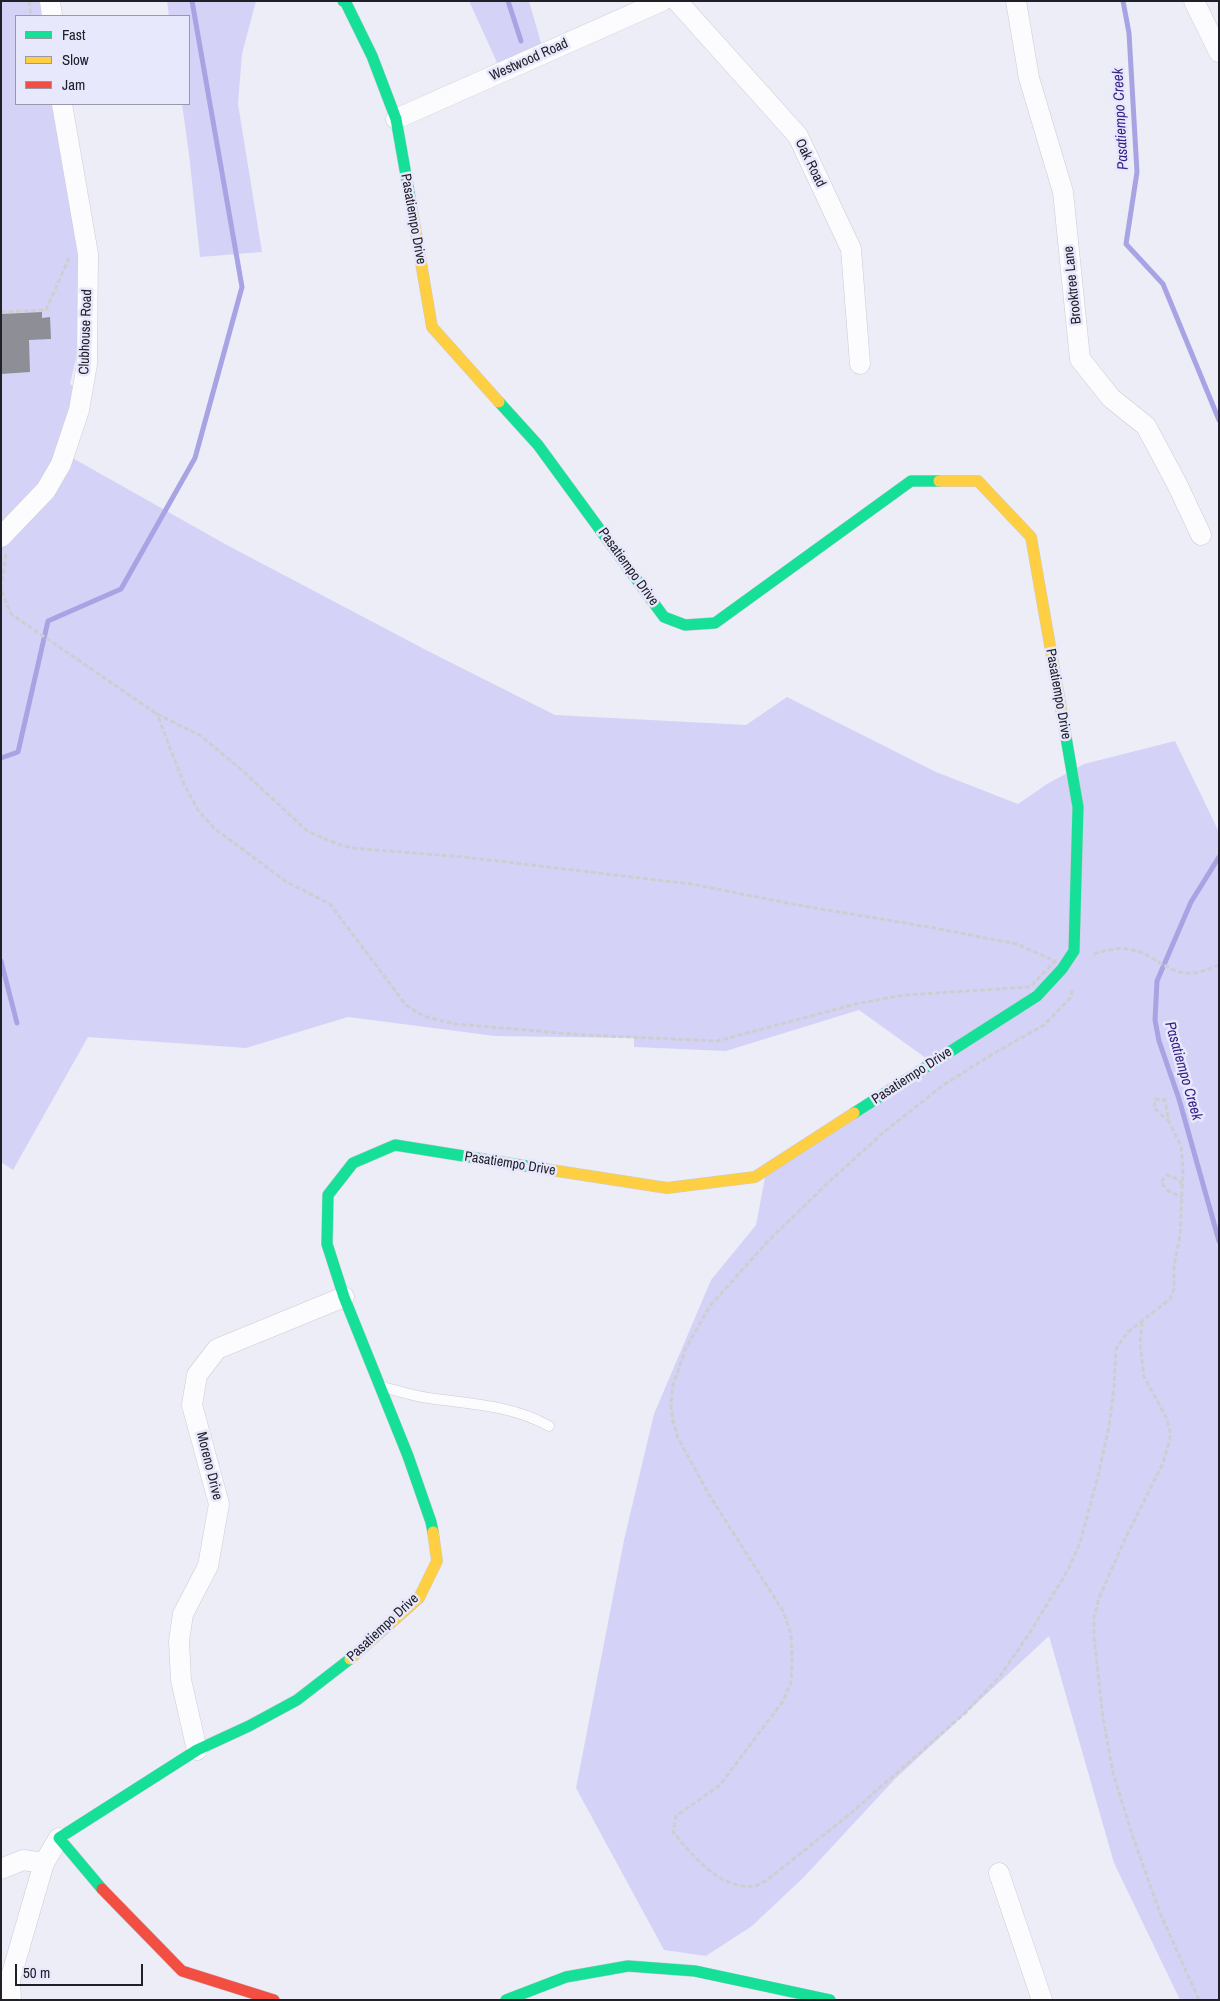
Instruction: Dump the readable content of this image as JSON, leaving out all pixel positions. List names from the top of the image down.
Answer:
{
  "streets": {
    "street": [
      "Westwood Road",
      "Oak Road",
      "Pasatiempo Drive",
      "Brooktree Lane",
      "Clubhouse Road",
      "Moreno Drive"
    ]
  },
  "crossings": [
    ["Westwood Road", "Pasatiempo Drive"],
    ["Pasatiempo Drive", "Moreno Drive"]
  ],
  "water": ["Pasatiempo Creek"],
  "legend": ["Fast", "Slow", "Jam"],
  "scale_bar": "50 m"
}
